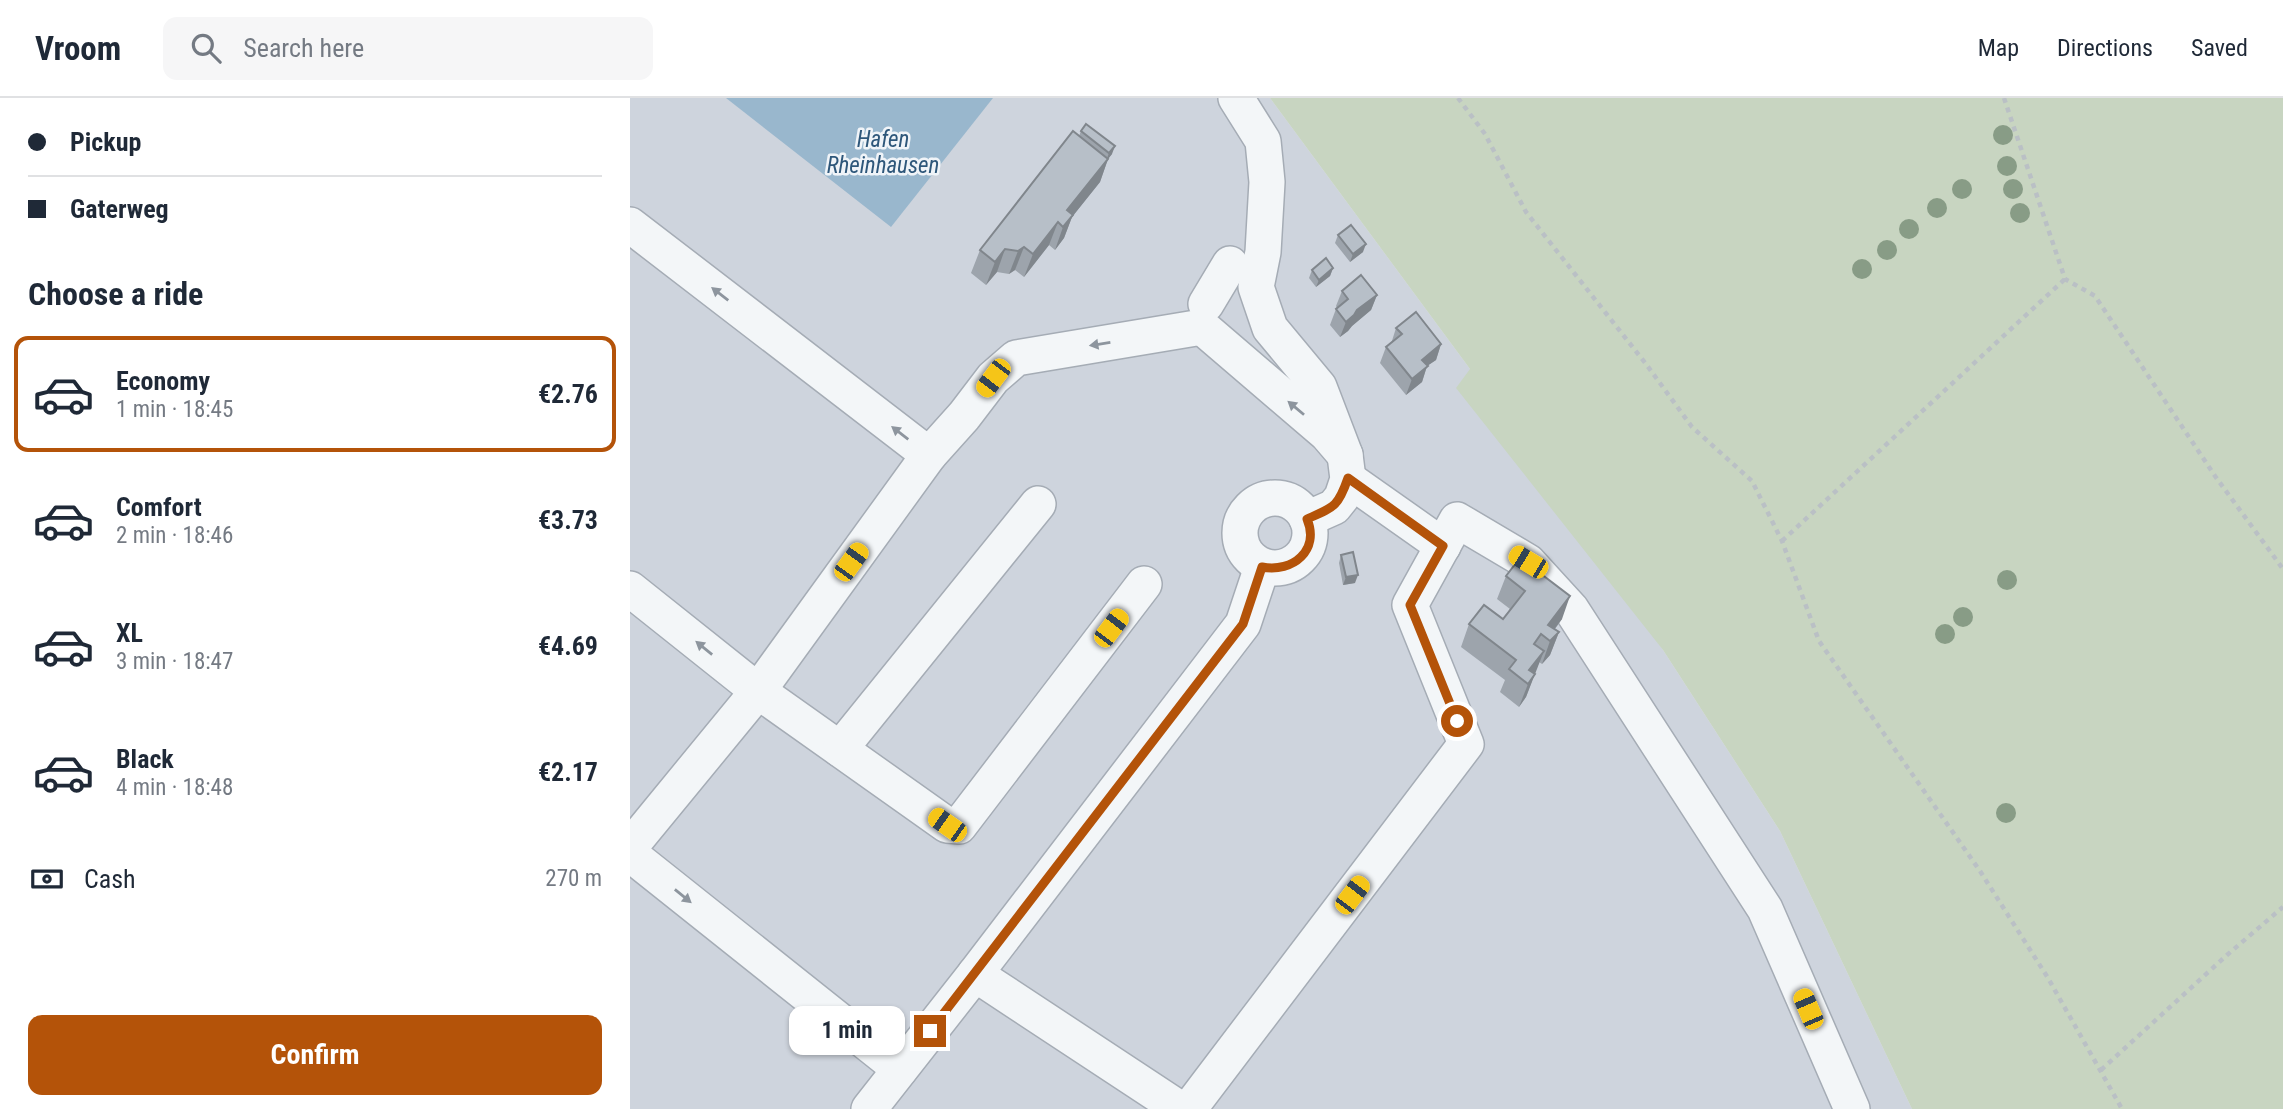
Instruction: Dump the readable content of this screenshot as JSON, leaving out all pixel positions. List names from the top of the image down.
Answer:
{
  "water": ["Hafen Rheinhausen"],
  "page": {
    "header": "Vroom",
    "search": "Search here",
    "nav": ["Map", "Directions", "Saved"],
    "banner": ["Pickup", "Gaterweg"],
    "heading": "Choose a ride",
    "list": [
      {
        "name": "Economy",
        "note": "1 min · 18:45",
        "value": "€2.76"
      },
      {
        "name": "Comfort",
        "note": "2 min · 18:46",
        "value": "€3.73"
      },
      {
        "name": "XL",
        "note": "3 min · 18:47",
        "value": "€4.69"
      },
      {
        "name": "Black",
        "note": "4 min · 18:48",
        "value": "€2.17"
      }
    ],
    "pay": ["Cash", "270 m"],
    "buttons": "Confirm",
    "bubble": "1 min"
  }
}
